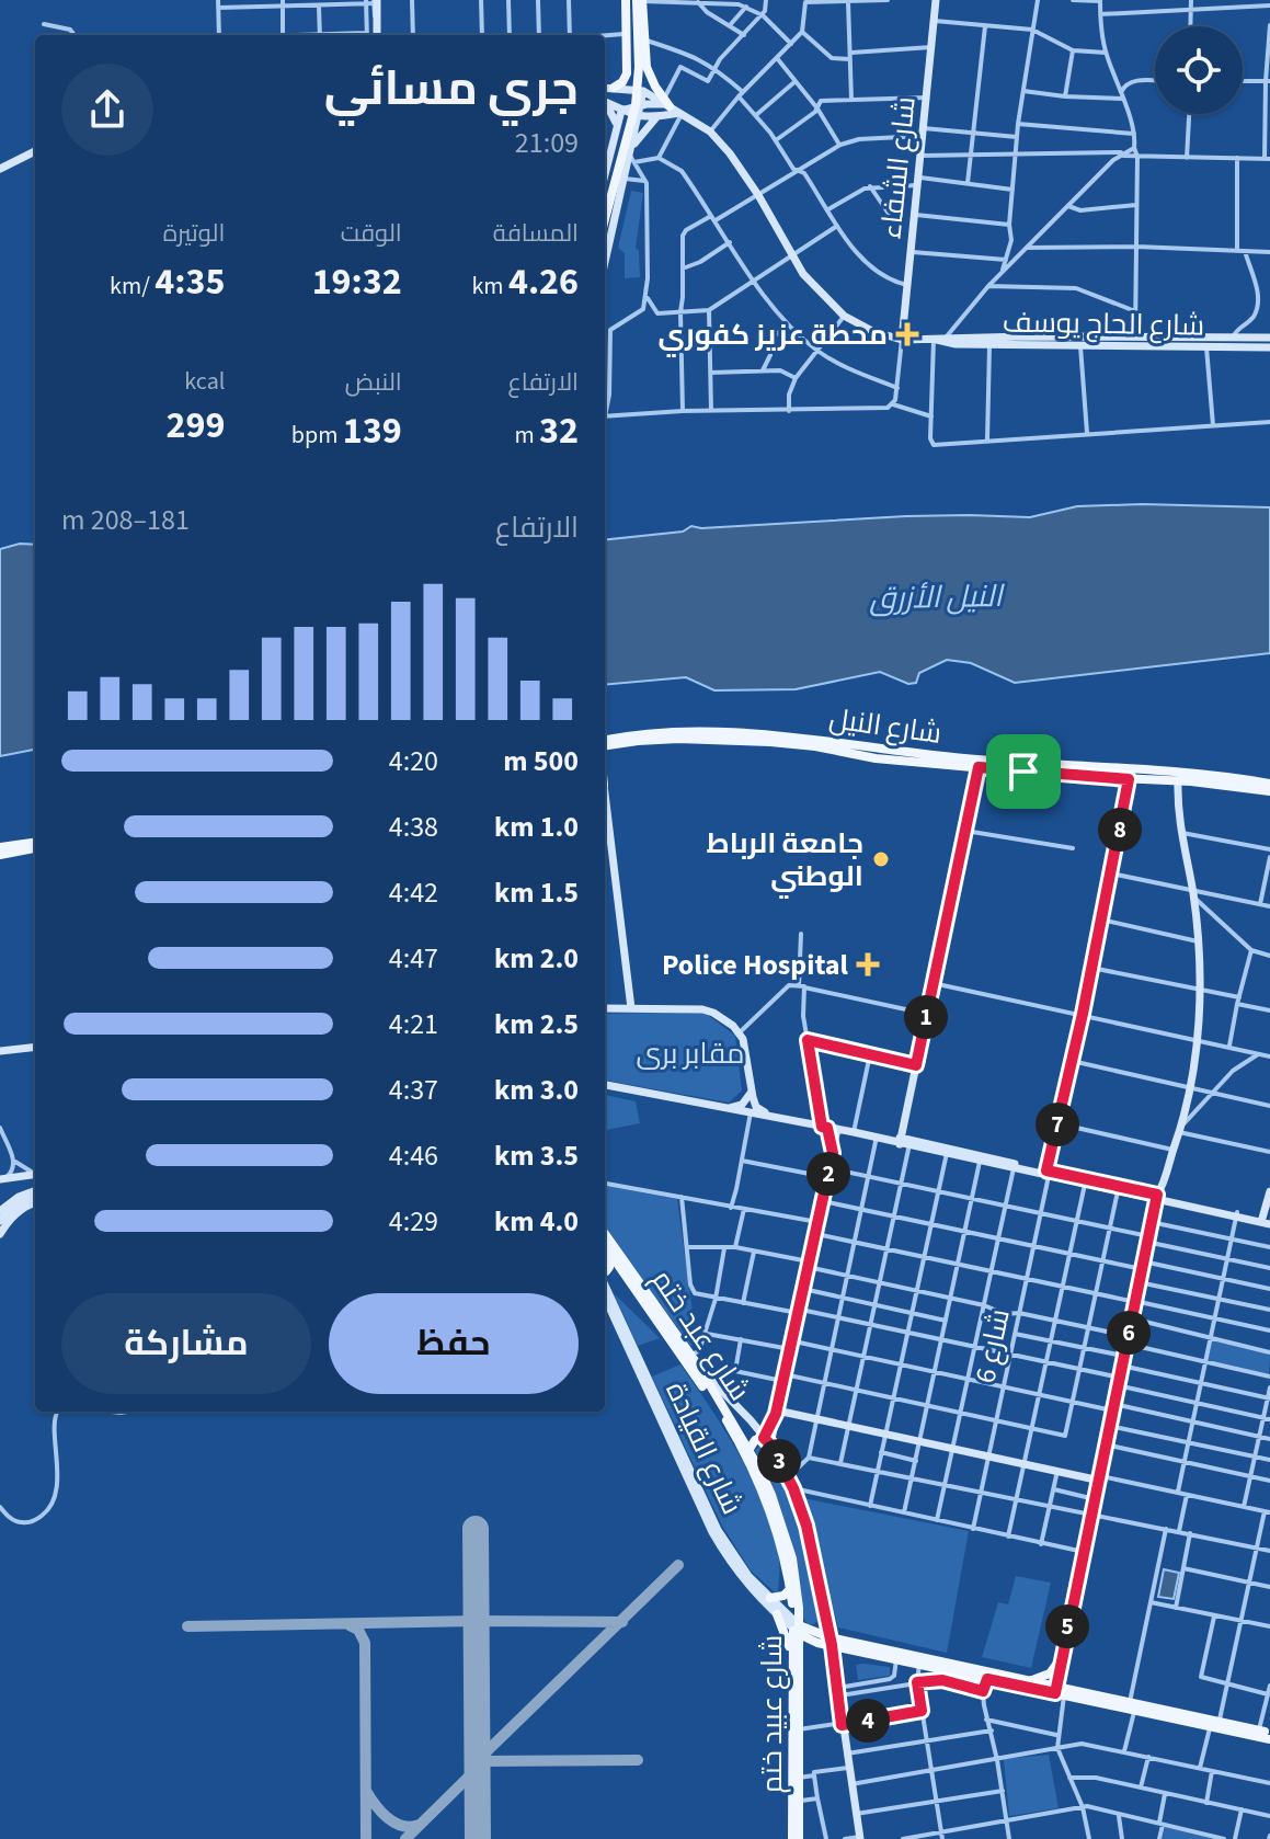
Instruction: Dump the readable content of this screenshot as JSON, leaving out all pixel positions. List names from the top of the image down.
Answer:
{
  "streets": {
    "main road": [
      "شارع الشفاء",
      "شارع الحاج يوسف",
      "شارع النيل",
      "شارع عبد ختم",
      "شارع القيادة",
      "شارع عبيد ختم"
    ],
    "street": ["شارع 6"]
  },
  "crossings": [
    ["شارع الشفاء", "شارع الحاج يوسف"],
    ["شارع عبد ختم", "شارع القيادة"],
    ["شارع عبد ختم", "شارع عبيد ختم"],
    ["شارع القيادة", "شارع عبيد ختم"]
  ],
  "water": ["النيل الأزرق"],
  "parks": ["مقابر برى"],
  "places": {
    "health": ["محطة عزيز كفوري", "Police Hospital"],
    "other": ["جامعة الرباط الوطني"]
  },
  "page": {
    "heading": ["جري مسائي", "21:09"],
    "stats": [
      ["المسافة", "4.26 km"],
      ["الوقت", "19:32"],
      ["الوتيرة", "4:35 /km"],
      ["الارتفاع", "32 m"],
      ["النبض", "139 bpm"],
      ["kcal", "299"]
    ],
    "chart": ["الارتفاع", "181–208 m"],
    "list": [
      {
        "name": "500 m",
        "note": "4:20"
      },
      {
        "name": "1.0 km",
        "note": "4:38"
      },
      {
        "name": "1.5 km",
        "note": "4:42"
      },
      {
        "name": "2.0 km",
        "note": "4:47"
      },
      {
        "name": "2.5 km",
        "note": "4:21"
      },
      {
        "name": "3.0 km",
        "note": "4:37"
      },
      {
        "name": "3.5 km",
        "note": "4:46"
      },
      {
        "name": "4.0 km",
        "note": "4:29"
      }
    ],
    "pins": [
      "8",
      "1",
      "7",
      "2",
      "6",
      "3",
      "5",
      "4"
    ],
    "buttons": ["حفظ", "مشاركة"]
  }
}
